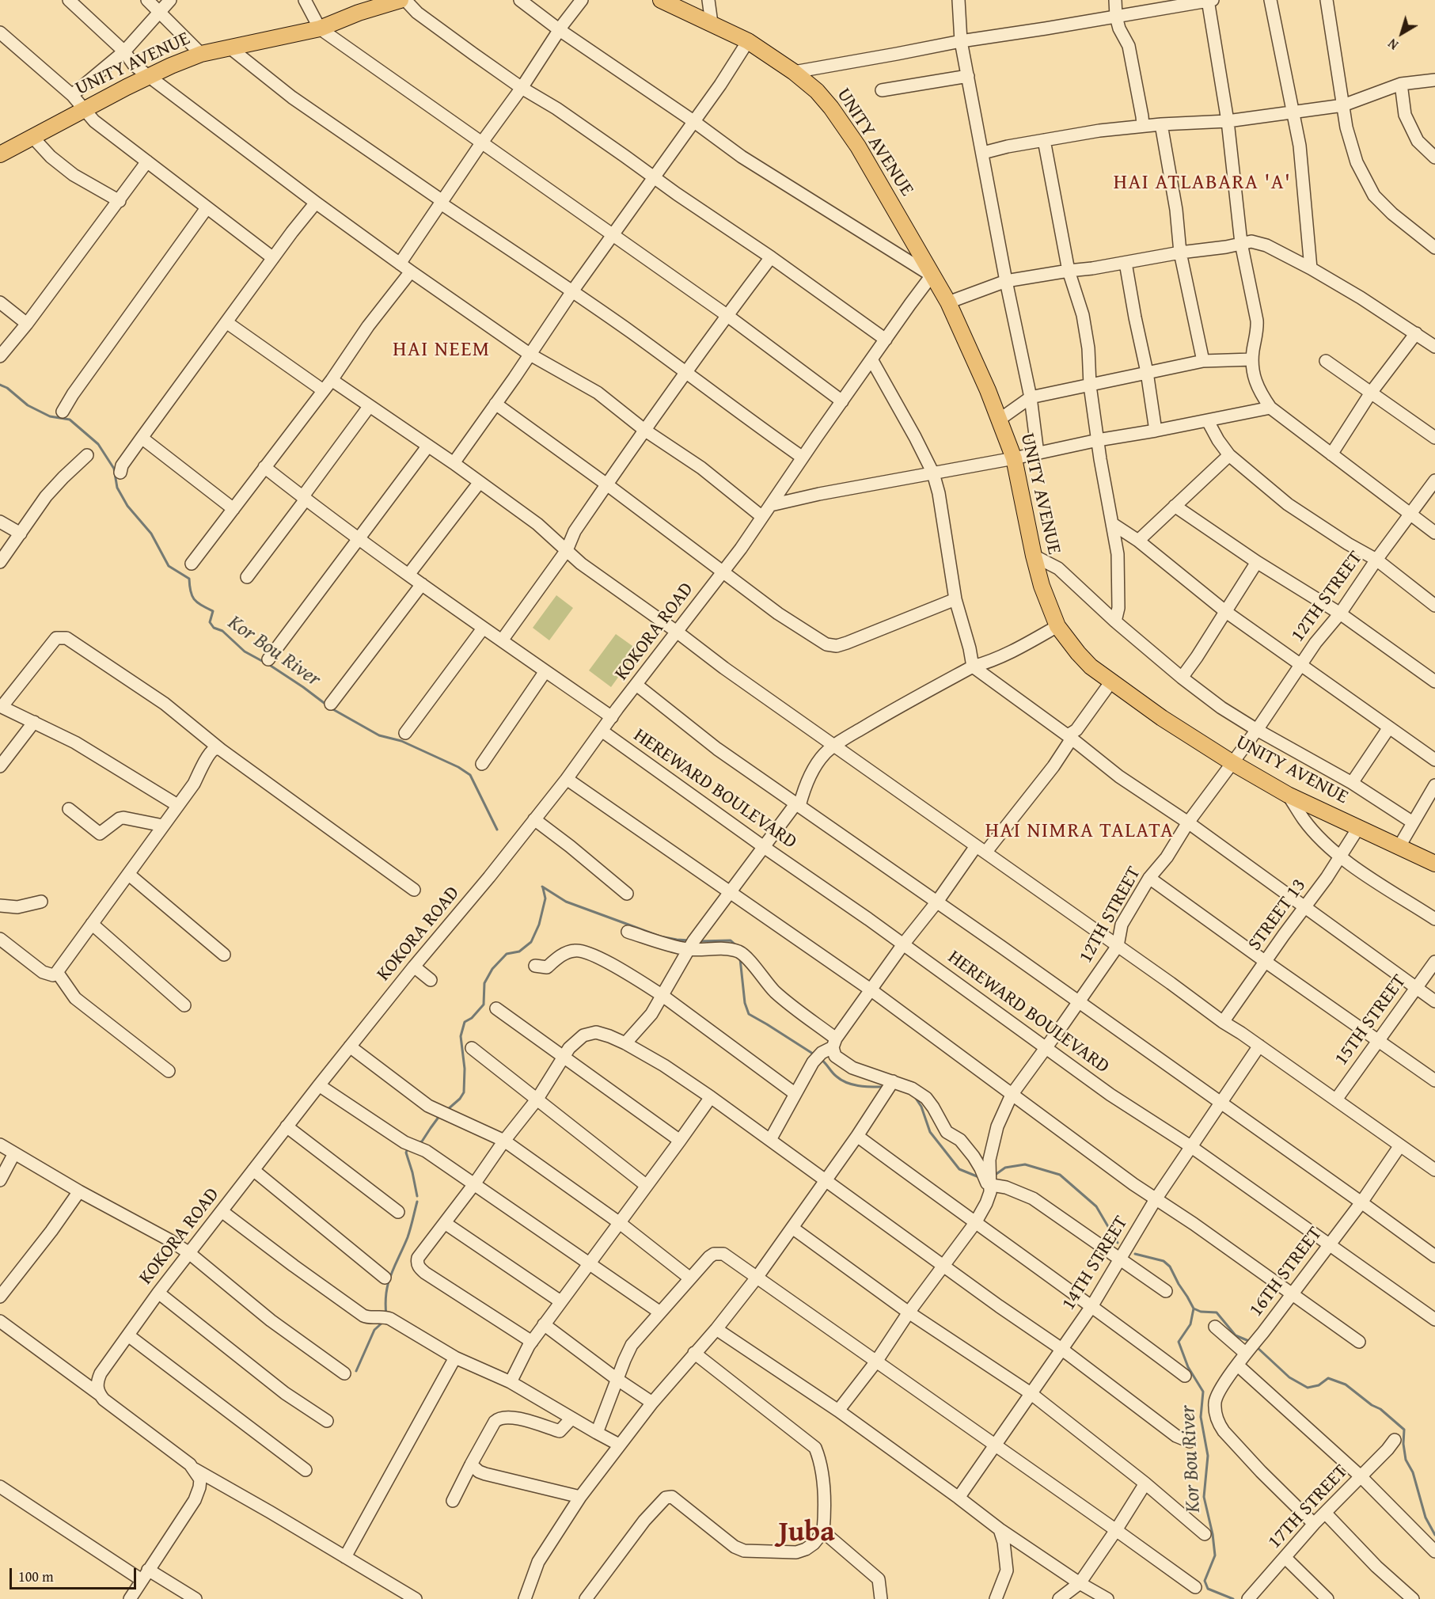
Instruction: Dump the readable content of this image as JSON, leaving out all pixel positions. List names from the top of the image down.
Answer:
{
  "streets": {
    "main road": ["UNITY AVENUE"],
    "street": [
      "12TH STREET",
      "KOKORA ROAD",
      "HEREWARD BOULEVARD",
      "STREET 13",
      "15TH STREET",
      "14TH STREET",
      "16TH STREET",
      "17TH STREET"
    ]
  },
  "crossings": [
    ["UNITY AVENUE", "12TH STREET"],
    ["UNITY AVENUE", "KOKORA ROAD"],
    ["UNITY AVENUE", "STREET 13"],
    ["12TH STREET", "HEREWARD BOULEVARD"],
    ["KOKORA ROAD", "HEREWARD BOULEVARD"],
    ["HEREWARD BOULEVARD", "14TH STREET"],
    ["HEREWARD BOULEVARD", "16TH STREET"],
    ["16TH STREET", "17TH STREET"]
  ],
  "districts": [
    "HAI ATLABARA 'A'",
    "HAI NEEM",
    "HAI NIMRA TALATA",
    "Juba"
  ],
  "water": ["Kor Bou River"],
  "scale_bar": "100 m",
  "north": "bottom left"
}
